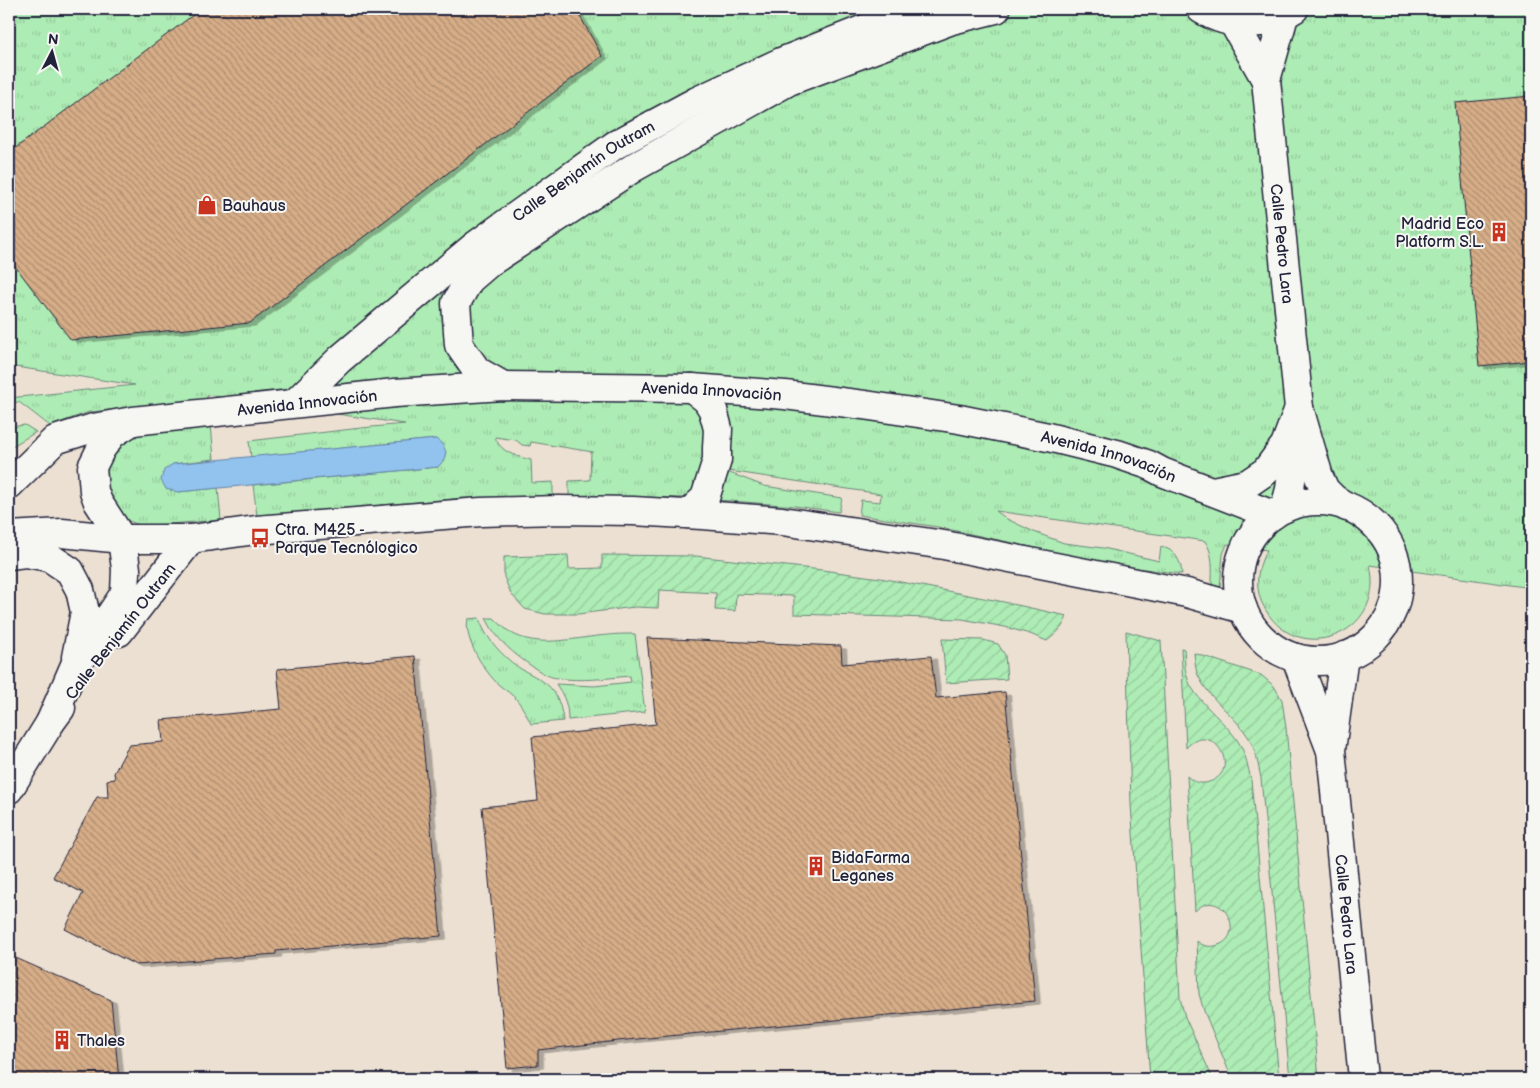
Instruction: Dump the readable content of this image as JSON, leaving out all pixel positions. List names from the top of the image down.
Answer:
{
  "streets": {
    "street": ["Calle Benjamín Outram", "Calle Pedro Lara", "Avenida Innovación"]
  },
  "crossings": [
    ["Calle Benjamín Outram", "Avenida Innovación"],
    ["Calle Pedro Lara", "Avenida Innovación"]
  ],
  "places": {
    "shop": ["Bauhaus"],
    "building": ["Madrid Eco Platform S.L.", "BidaFarma Leganes", "Thales"],
    "bus stop": ["Ctra. M425 - Parque Tecnólogico"]
  },
  "north": "top"
}
